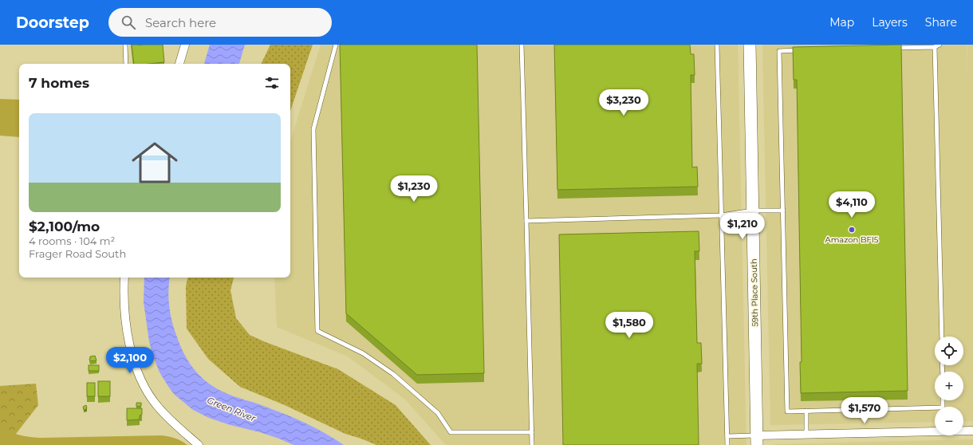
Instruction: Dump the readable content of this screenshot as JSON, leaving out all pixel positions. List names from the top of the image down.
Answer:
{
  "streets": {
    "street": ["59th Place South"]
  },
  "water": ["Green River"],
  "places": ["Amazon BFI5"],
  "page": {
    "header": "Doorstep",
    "search": "Search here",
    "nav": ["Map", "Layers", "Share"],
    "heading": "7 homes",
    "price": [
      "$3,230",
      "$1,230",
      "$4,110",
      "$1,210",
      "$1,580",
      "$2,100",
      "$1,570"
    ],
    "list": [
      {
        "name": "$2,100/mo",
        "note": "4 rooms · 104 m² · Frager Road South"
      }
    ],
    "map_buttons": ["+", "−"]
  }
}
